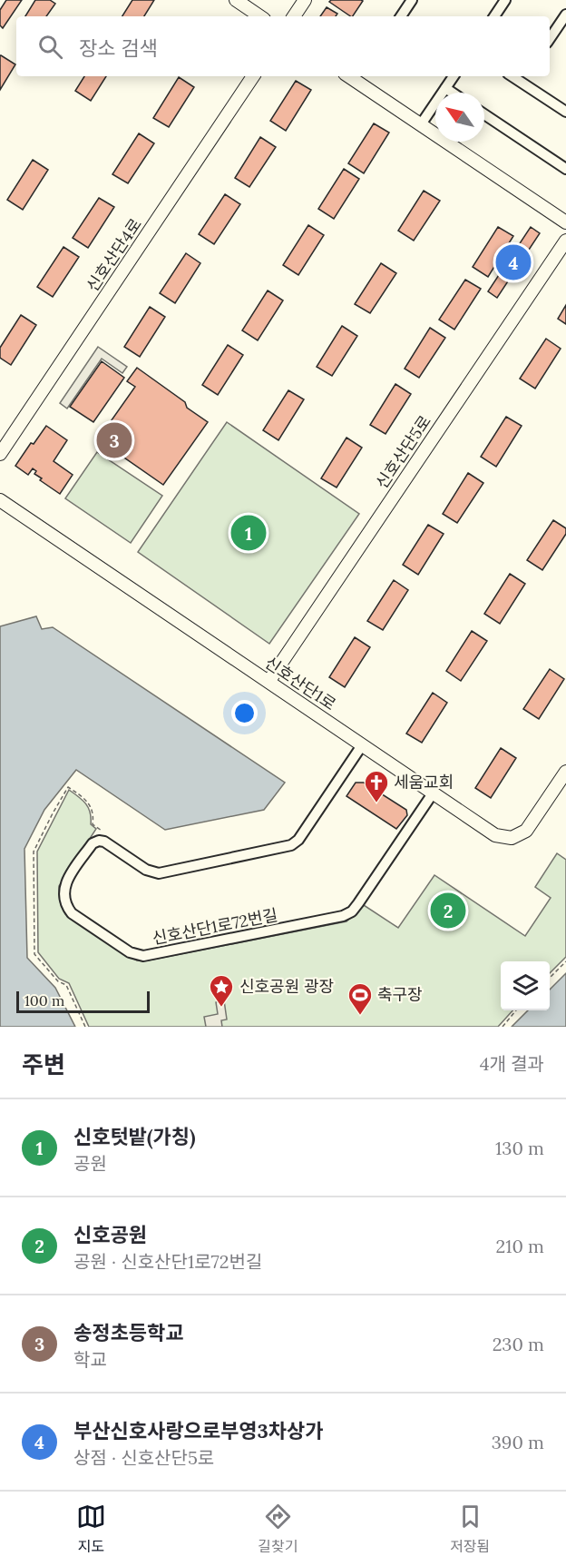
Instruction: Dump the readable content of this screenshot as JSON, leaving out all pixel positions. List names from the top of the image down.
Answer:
{
  "streets": {
    "main road": ["신호산단4로", "신호산단5로", "신호산단1로"],
    "street": ["신호산단1로72번길"]
  },
  "crossings": [
    ["신호산단5로", "신호산단1로"],
    ["신호산단1로", "신호산단1로72번길"]
  ],
  "places": {
    "church": ["세움교회"],
    "place": ["신호공원 광장"],
    "sports": ["축구장"]
  },
  "scale_bar": "100 m",
  "north": "top left",
  "page": {
    "search": "장소 검색",
    "pins": [
      "4",
      "3",
      "1",
      "2"
    ],
    "scale": "100 m",
    "heading": ["주변", "4개 결과"],
    "list": [
      {
        "mark": "1",
        "name": "신호텃밭(가칭)",
        "note": "공원",
        "value": "130 m"
      },
      {
        "mark": "2",
        "name": "신호공원",
        "note": "공원 · 신호산단1로72번길",
        "value": "210 m"
      },
      {
        "mark": "3",
        "name": "송정초등학교",
        "note": "학교",
        "value": "230 m"
      },
      {
        "mark": "4",
        "name": "부산신호사랑으로부영3차상가",
        "note": "상점 · 신호산단5로",
        "value": "390 m"
      }
    ],
    "nav": ["지도", "길찾기", "저장됨"]
  }
}
